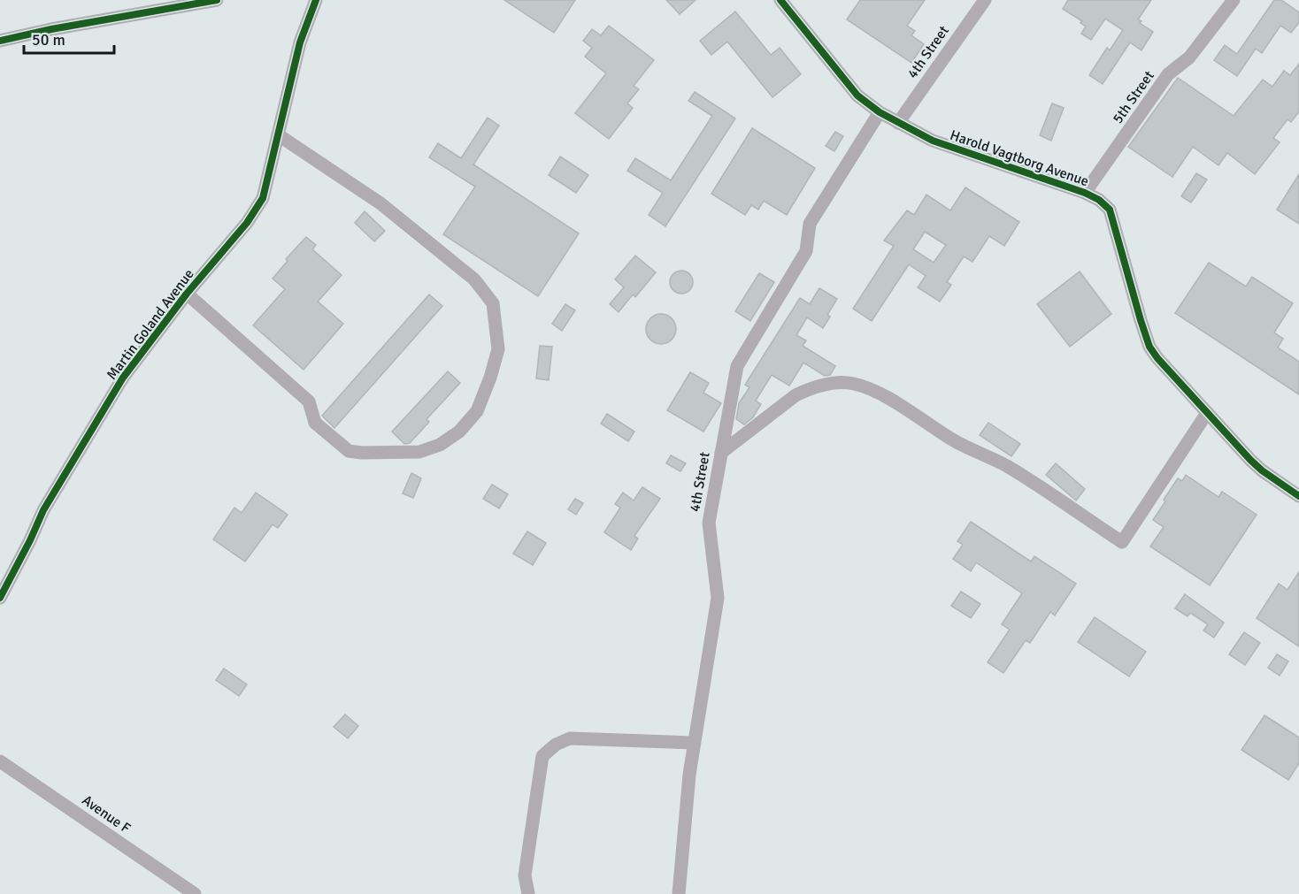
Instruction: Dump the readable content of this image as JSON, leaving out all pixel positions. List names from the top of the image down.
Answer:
{
  "streets": {
    "street": [
      "4th Street",
      "5th Street",
      "Harold Vagtborg Avenue",
      "Martin Goland Avenue",
      "Avenue F"
    ]
  },
  "crossings": [
    ["4th Street", "Harold Vagtborg Avenue"],
    ["5th Street", "Harold Vagtborg Avenue"]
  ],
  "scale_bar": "50 m"
}
